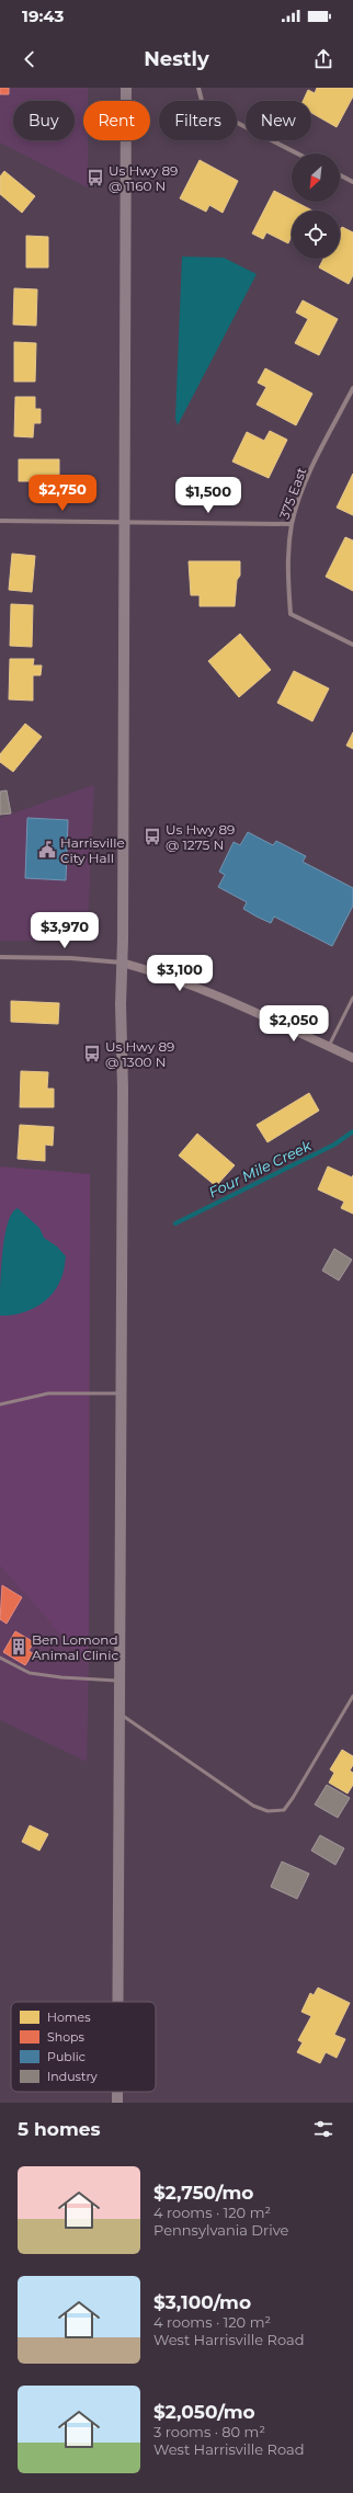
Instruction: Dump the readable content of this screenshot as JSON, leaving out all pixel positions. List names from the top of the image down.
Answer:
{
  "streets": {
    "street": ["375 East"]
  },
  "water": ["Four Mile Creek"],
  "places": {
    "bus stop": ["Us Hwy 89 @ 1160 N", "Us Hwy 89 @ 1275 N", "Us Hwy 89 @ 1300 N"],
    "public building": ["Harrisville City Hall"],
    "building": ["Ben Lomond Animal Clinic"]
  },
  "legend": [
    "Homes",
    "Shops",
    "Public",
    "Industry"
  ],
  "north": "bottom left",
  "page": {
    "status": "19:43",
    "header": "Nestly",
    "chip": [
      "Buy",
      "Rent",
      "Filters",
      "New"
    ],
    "price": [
      "$2,750",
      "$1,500",
      "$3,970",
      "$3,100",
      "$2,050"
    ],
    "heading": "5 homes",
    "list": [
      {
        "name": "$2,750/mo",
        "note": "4 rooms · 120 m² · Pennsylvania Drive"
      },
      {
        "name": "$3,100/mo",
        "note": "4 rooms · 120 m² · West Harrisville Road"
      },
      {
        "name": "$2,050/mo",
        "note": "3 rooms · 80 m² · West Harrisville Road"
      }
    ]
  }
}
